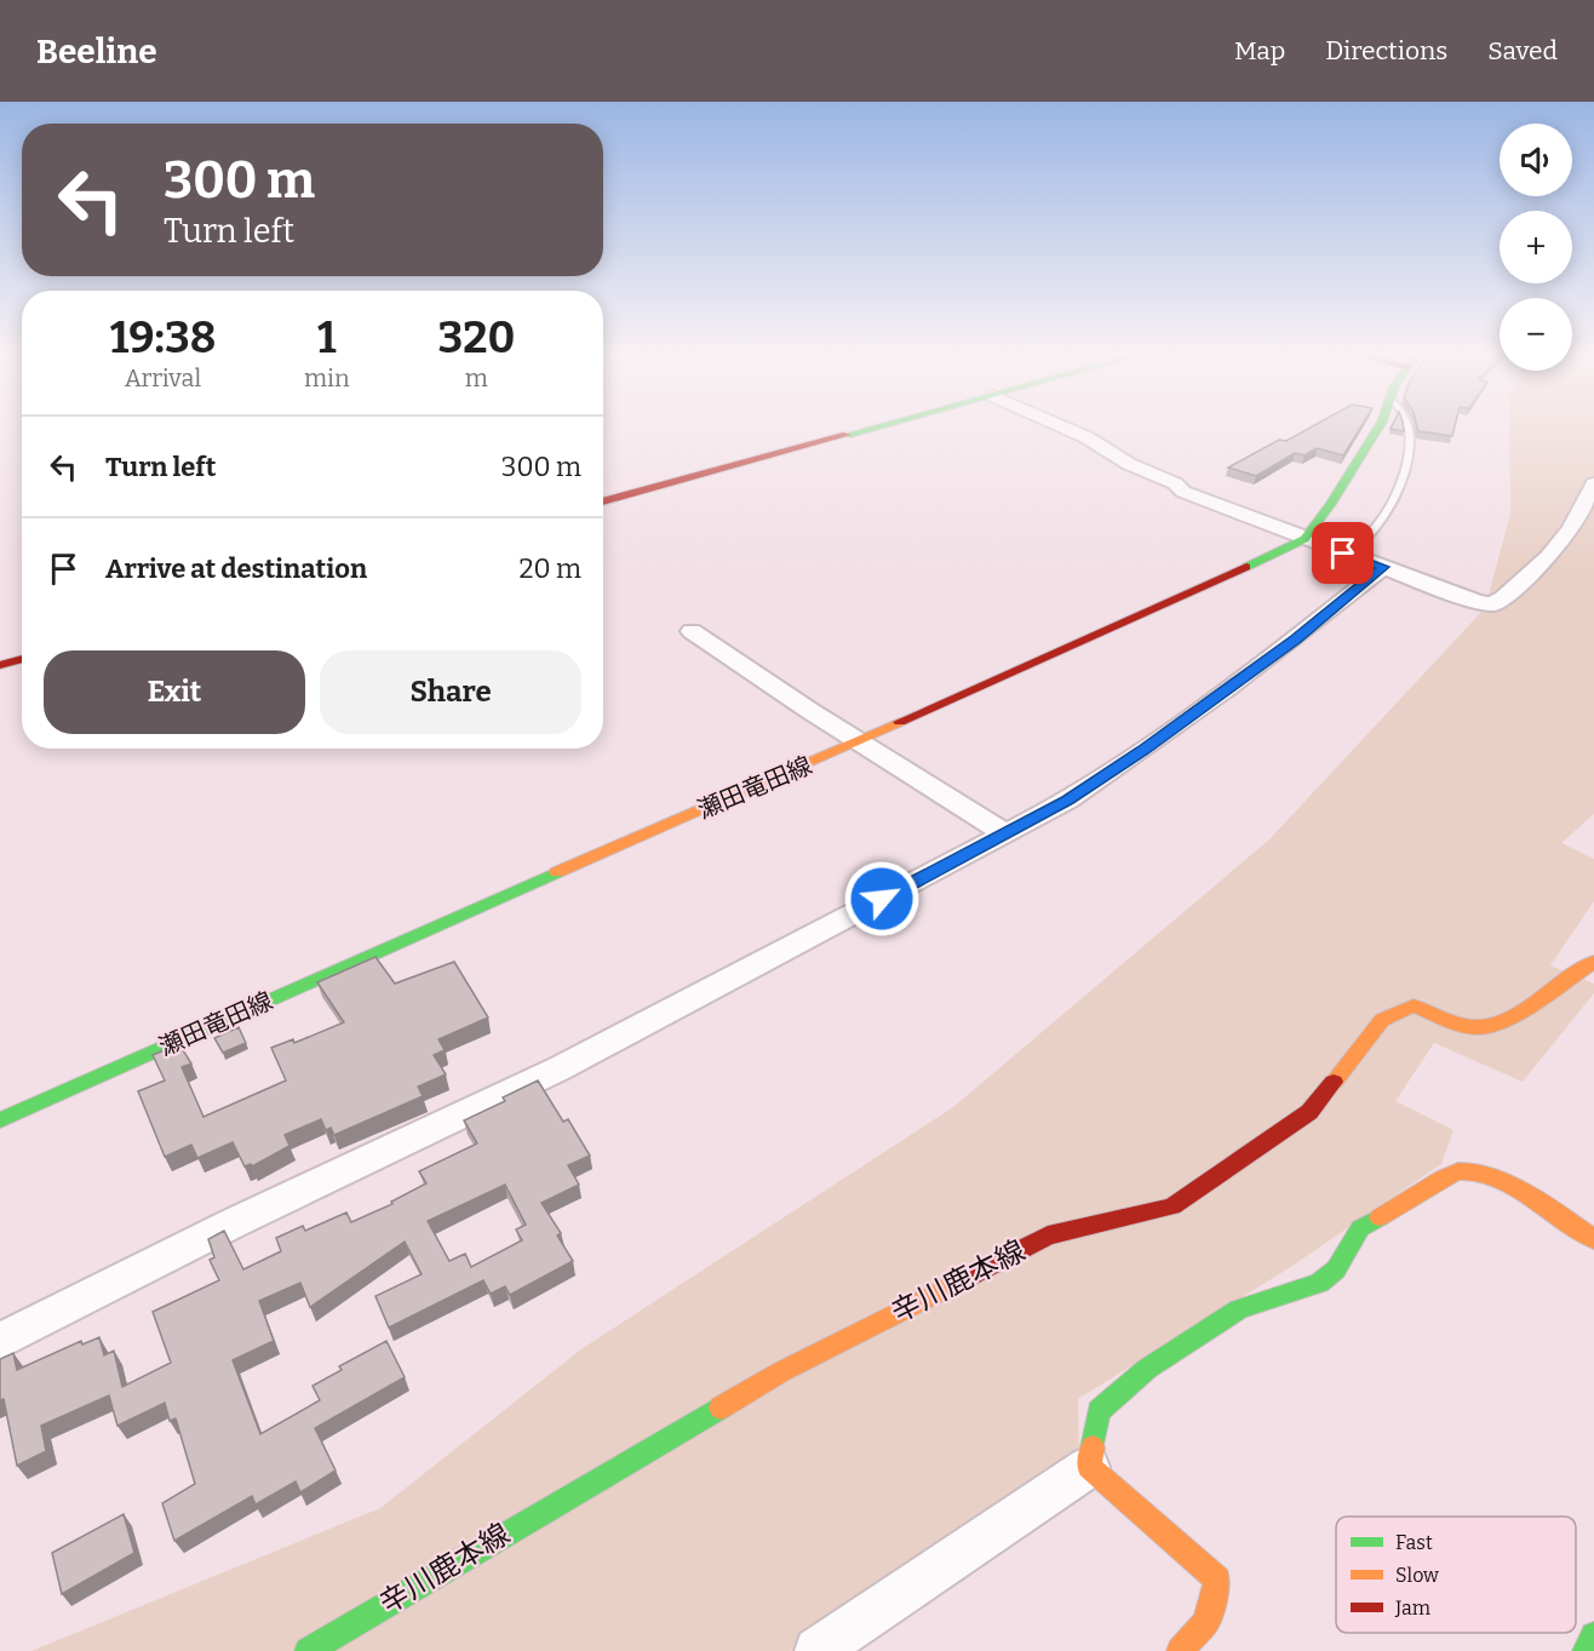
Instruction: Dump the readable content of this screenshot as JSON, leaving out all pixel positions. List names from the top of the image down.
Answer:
{
  "streets": {
    "main road": ["瀬田竜田線", "辛川鹿本線"]
  },
  "legend": ["Fast", "Slow", "Jam"],
  "page": {
    "header": "Beeline",
    "nav": ["Map", "Directions", "Saved"],
    "map_buttons": ["+", "−"],
    "turn": ["300 m", "Turn left"],
    "eta": [
      "19:38",
      "Arrival",
      "1",
      "min",
      "320",
      "m"
    ],
    "list": [
      {
        "name": "Turn left",
        "value": "300 m"
      },
      {
        "name": "Arrive at destination",
        "value": "20 m"
      }
    ],
    "buttons": ["Exit", "Share"]
  }
}
